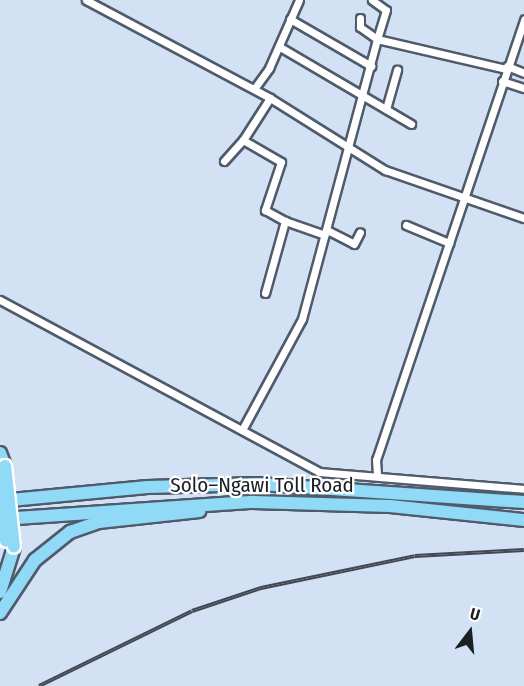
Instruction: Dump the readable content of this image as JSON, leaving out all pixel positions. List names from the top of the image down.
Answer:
{
  "streets": {
    "highway": ["Solo–Ngawi Toll Road"]
  },
  "north": "top"
}
